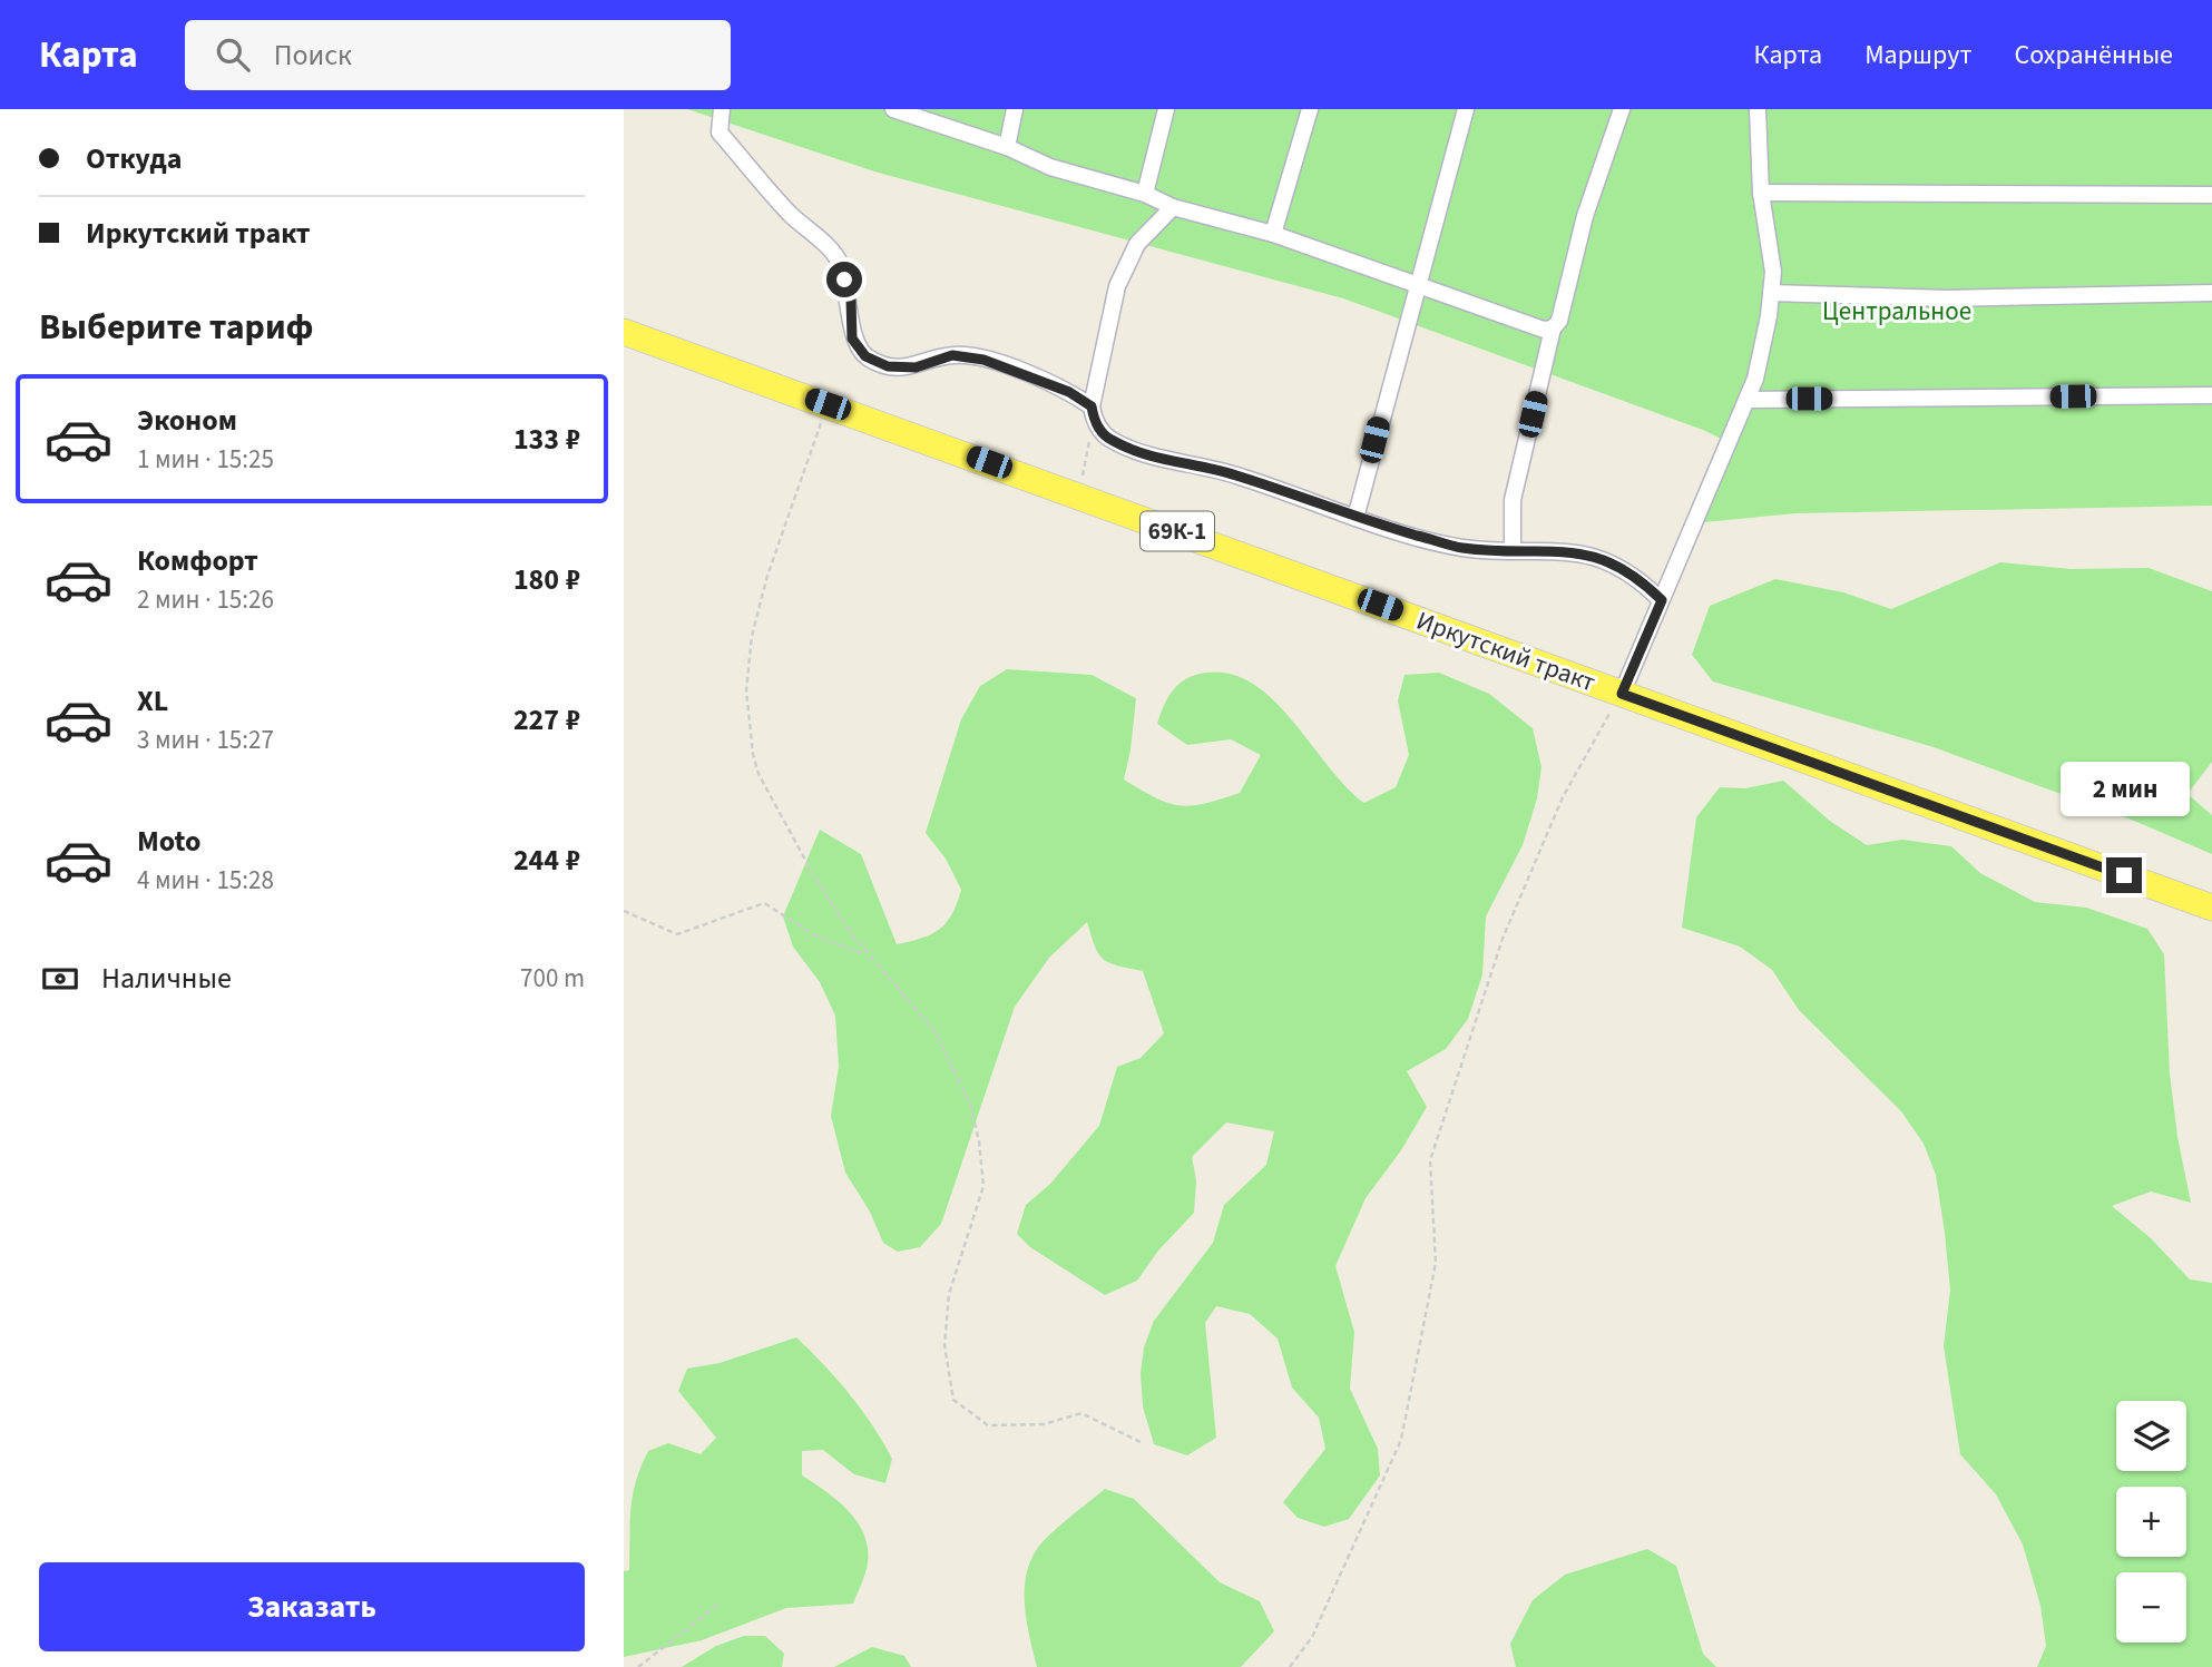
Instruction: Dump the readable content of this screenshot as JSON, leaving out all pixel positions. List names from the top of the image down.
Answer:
{
  "streets": {
    "main road": ["69К-1", "Иркутский тракт"]
  },
  "parks": ["Центральное"],
  "page": {
    "header": "Карта",
    "search": "Поиск",
    "nav": ["Карта", "Маршрут", "Сохранённые"],
    "banner": ["Откуда", "Иркутский тракт"],
    "heading": "Выберите тариф",
    "list": [
      {
        "name": "Эконом",
        "note": "1 мин · 15:25",
        "value": "133 ₽"
      },
      {
        "name": "Комфорт",
        "note": "2 мин · 15:26",
        "value": "180 ₽"
      },
      {
        "name": "XL",
        "note": "3 мин · 15:27",
        "value": "227 ₽"
      },
      {
        "name": "Moto",
        "note": "4 мин · 15:28",
        "value": "244 ₽"
      }
    ],
    "bubble": "2 мин",
    "pay": ["Наличные", "700 m"],
    "map_buttons": ["+", "−"],
    "buttons": "Заказать"
  }
}
